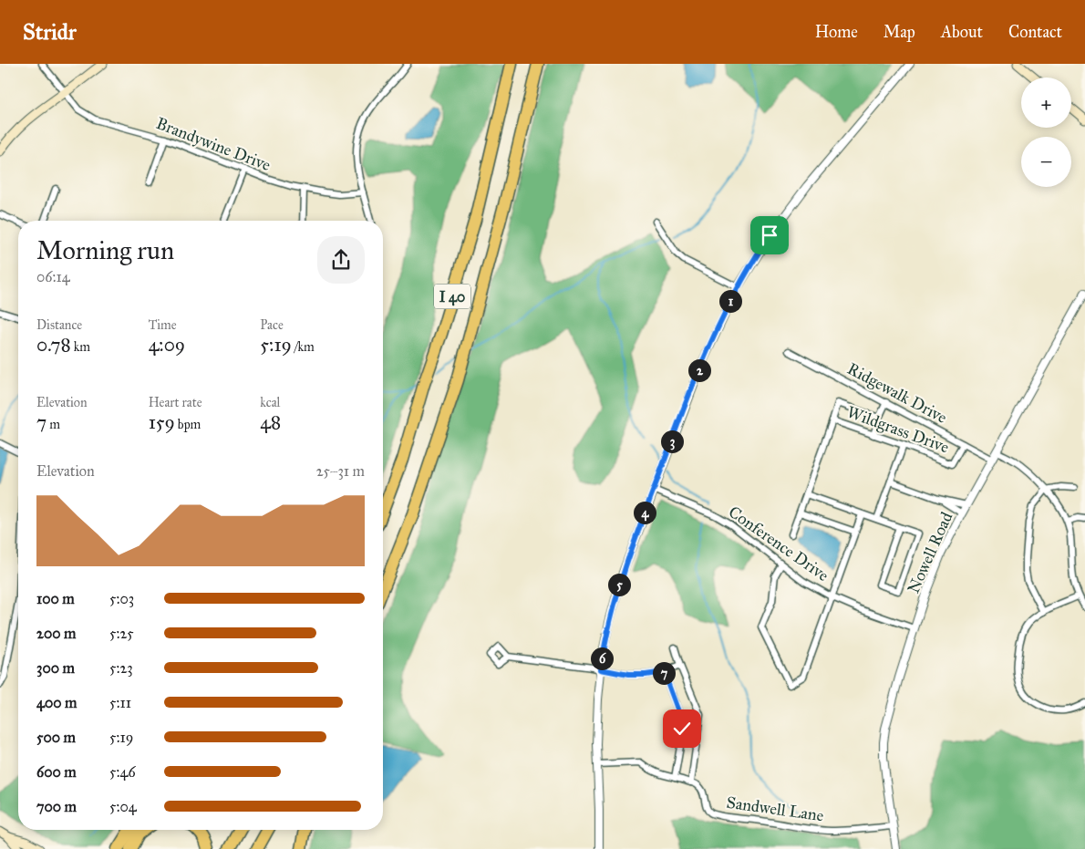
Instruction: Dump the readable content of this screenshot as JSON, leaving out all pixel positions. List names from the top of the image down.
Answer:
{
  "streets": {
    "highway": ["I 40"],
    "street": [
      "Brandywine Drive",
      "Ridgewalk Drive",
      "Wildgrass Drive",
      "Conference Drive",
      "Nowell Road",
      "Sandwell Lane"
    ]
  },
  "crossings": [
    ["Ridgewalk Drive", "Wildgrass Drive"],
    ["Ridgewalk Drive", "Nowell Road"],
    ["Conference Drive", "Nowell Road"],
    ["Nowell Road", "Sandwell Lane"]
  ],
  "page": {
    "header": "Stridr",
    "nav": [
      "Home",
      "Map",
      "About",
      "Contact"
    ],
    "map_buttons": ["+", "−"],
    "heading": ["Morning run", "06:14"],
    "pins": [
      "1",
      "2",
      "3",
      "4",
      "5",
      "6",
      "7"
    ],
    "stats": [
      ["Distance", "0.78 km"],
      ["Time", "4:09"],
      ["Pace", "5:19 /km"],
      ["Elevation", "7 m"],
      ["Heart rate", "159 bpm"],
      ["kcal", "48"]
    ],
    "chart": ["Elevation", "25–31 m"],
    "list": [
      {
        "name": "100 m",
        "note": "5:03"
      },
      {
        "name": "200 m",
        "note": "5:25"
      },
      {
        "name": "300 m",
        "note": "5:23"
      },
      {
        "name": "400 m",
        "note": "5:11"
      },
      {
        "name": "500 m",
        "note": "5:19"
      },
      {
        "name": "600 m",
        "note": "5:46"
      },
      {
        "name": "700 m",
        "note": "5:04"
      }
    ]
  }
}
